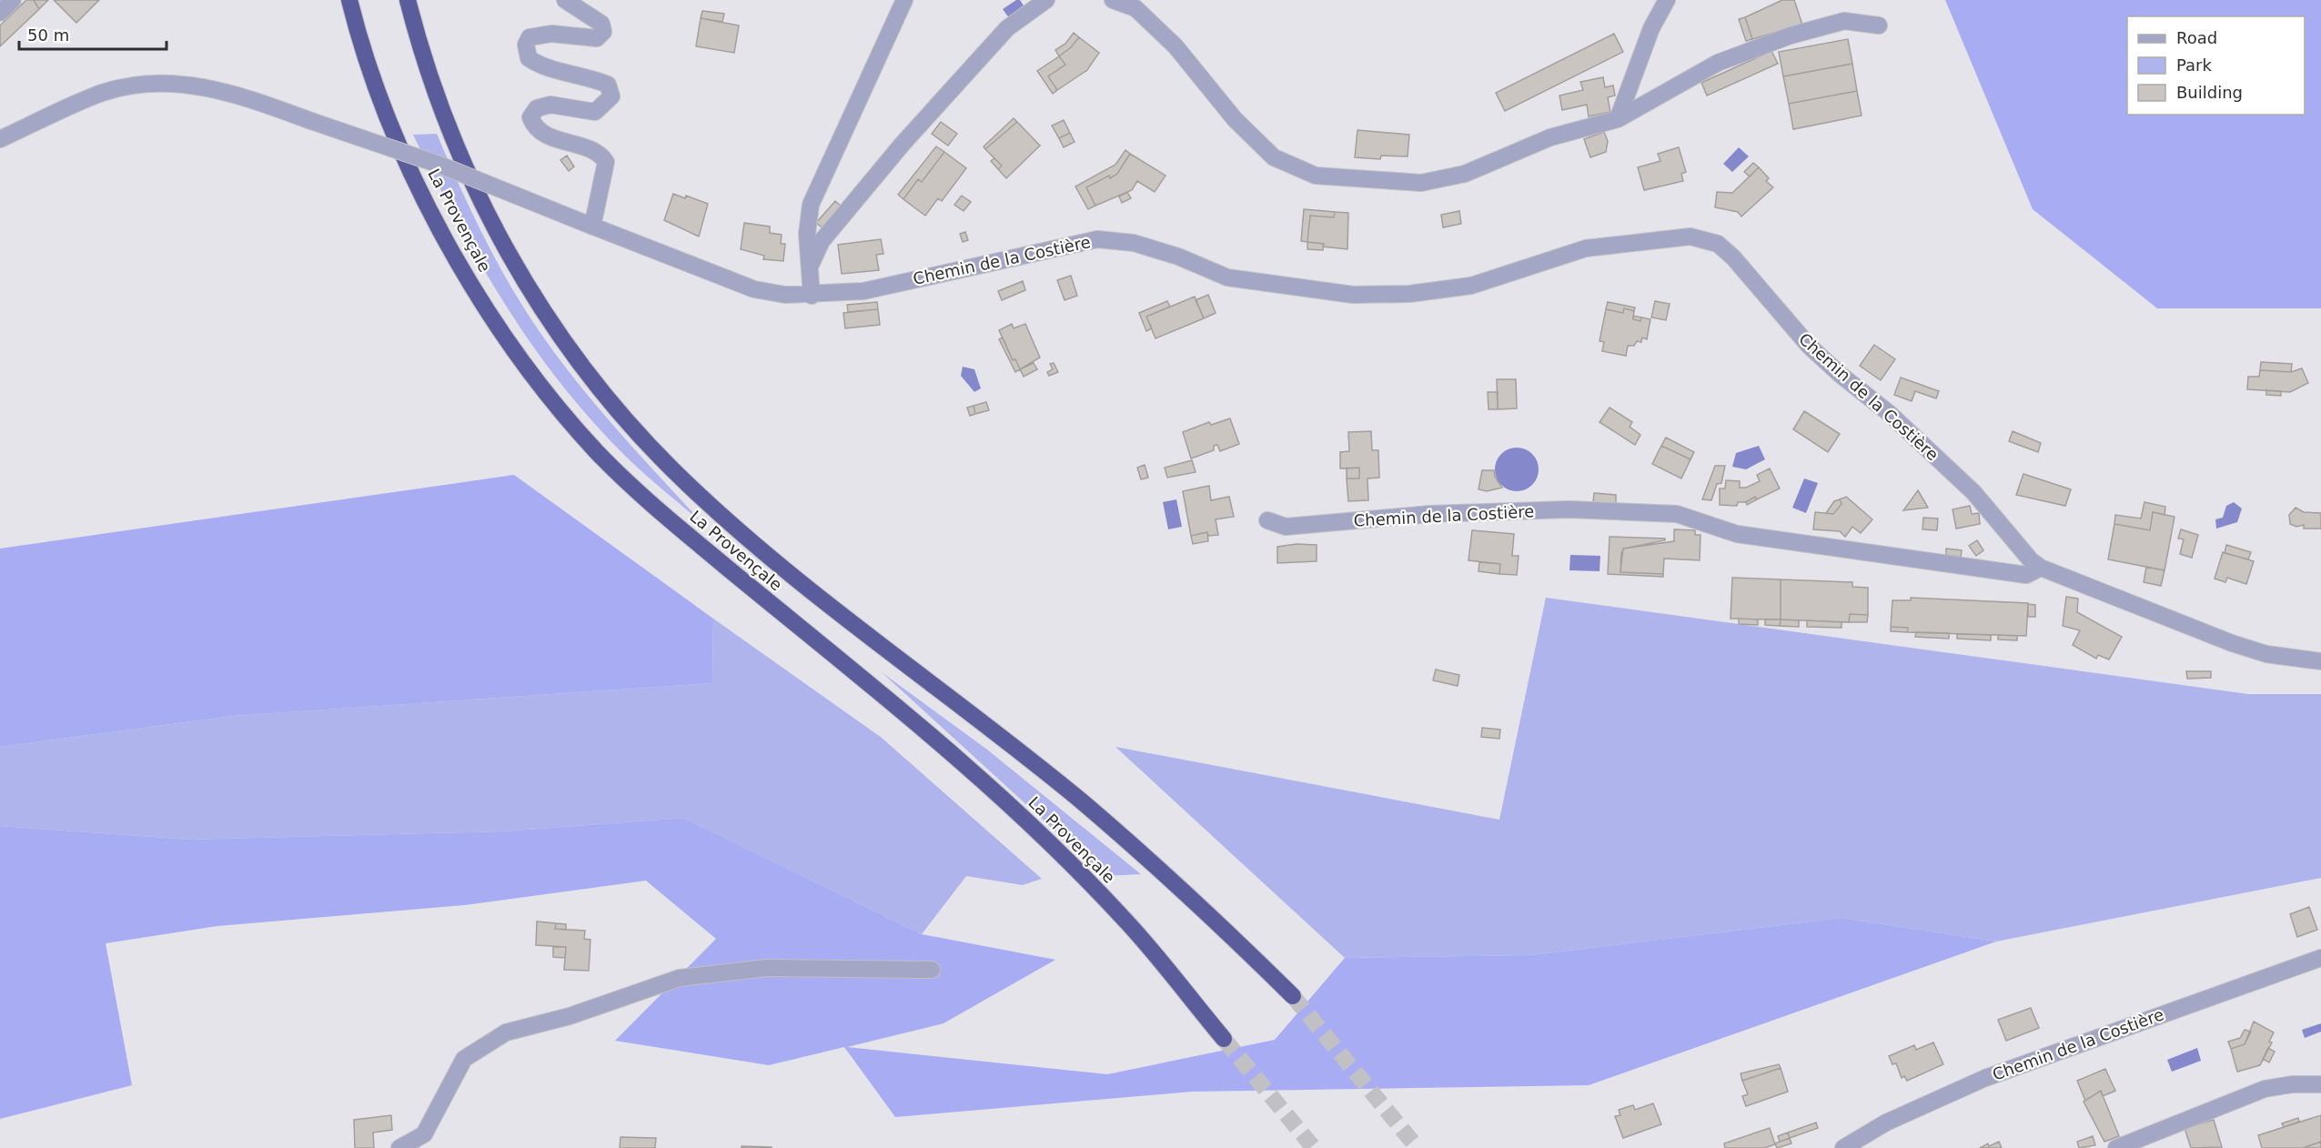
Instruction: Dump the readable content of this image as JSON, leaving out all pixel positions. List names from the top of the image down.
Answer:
{
  "streets": {
    "highway": ["La Provençale"],
    "street": ["Chemin de la Costière"]
  },
  "legend": ["Road", "Park", "Building"],
  "scale_bar": "50 m"
}
